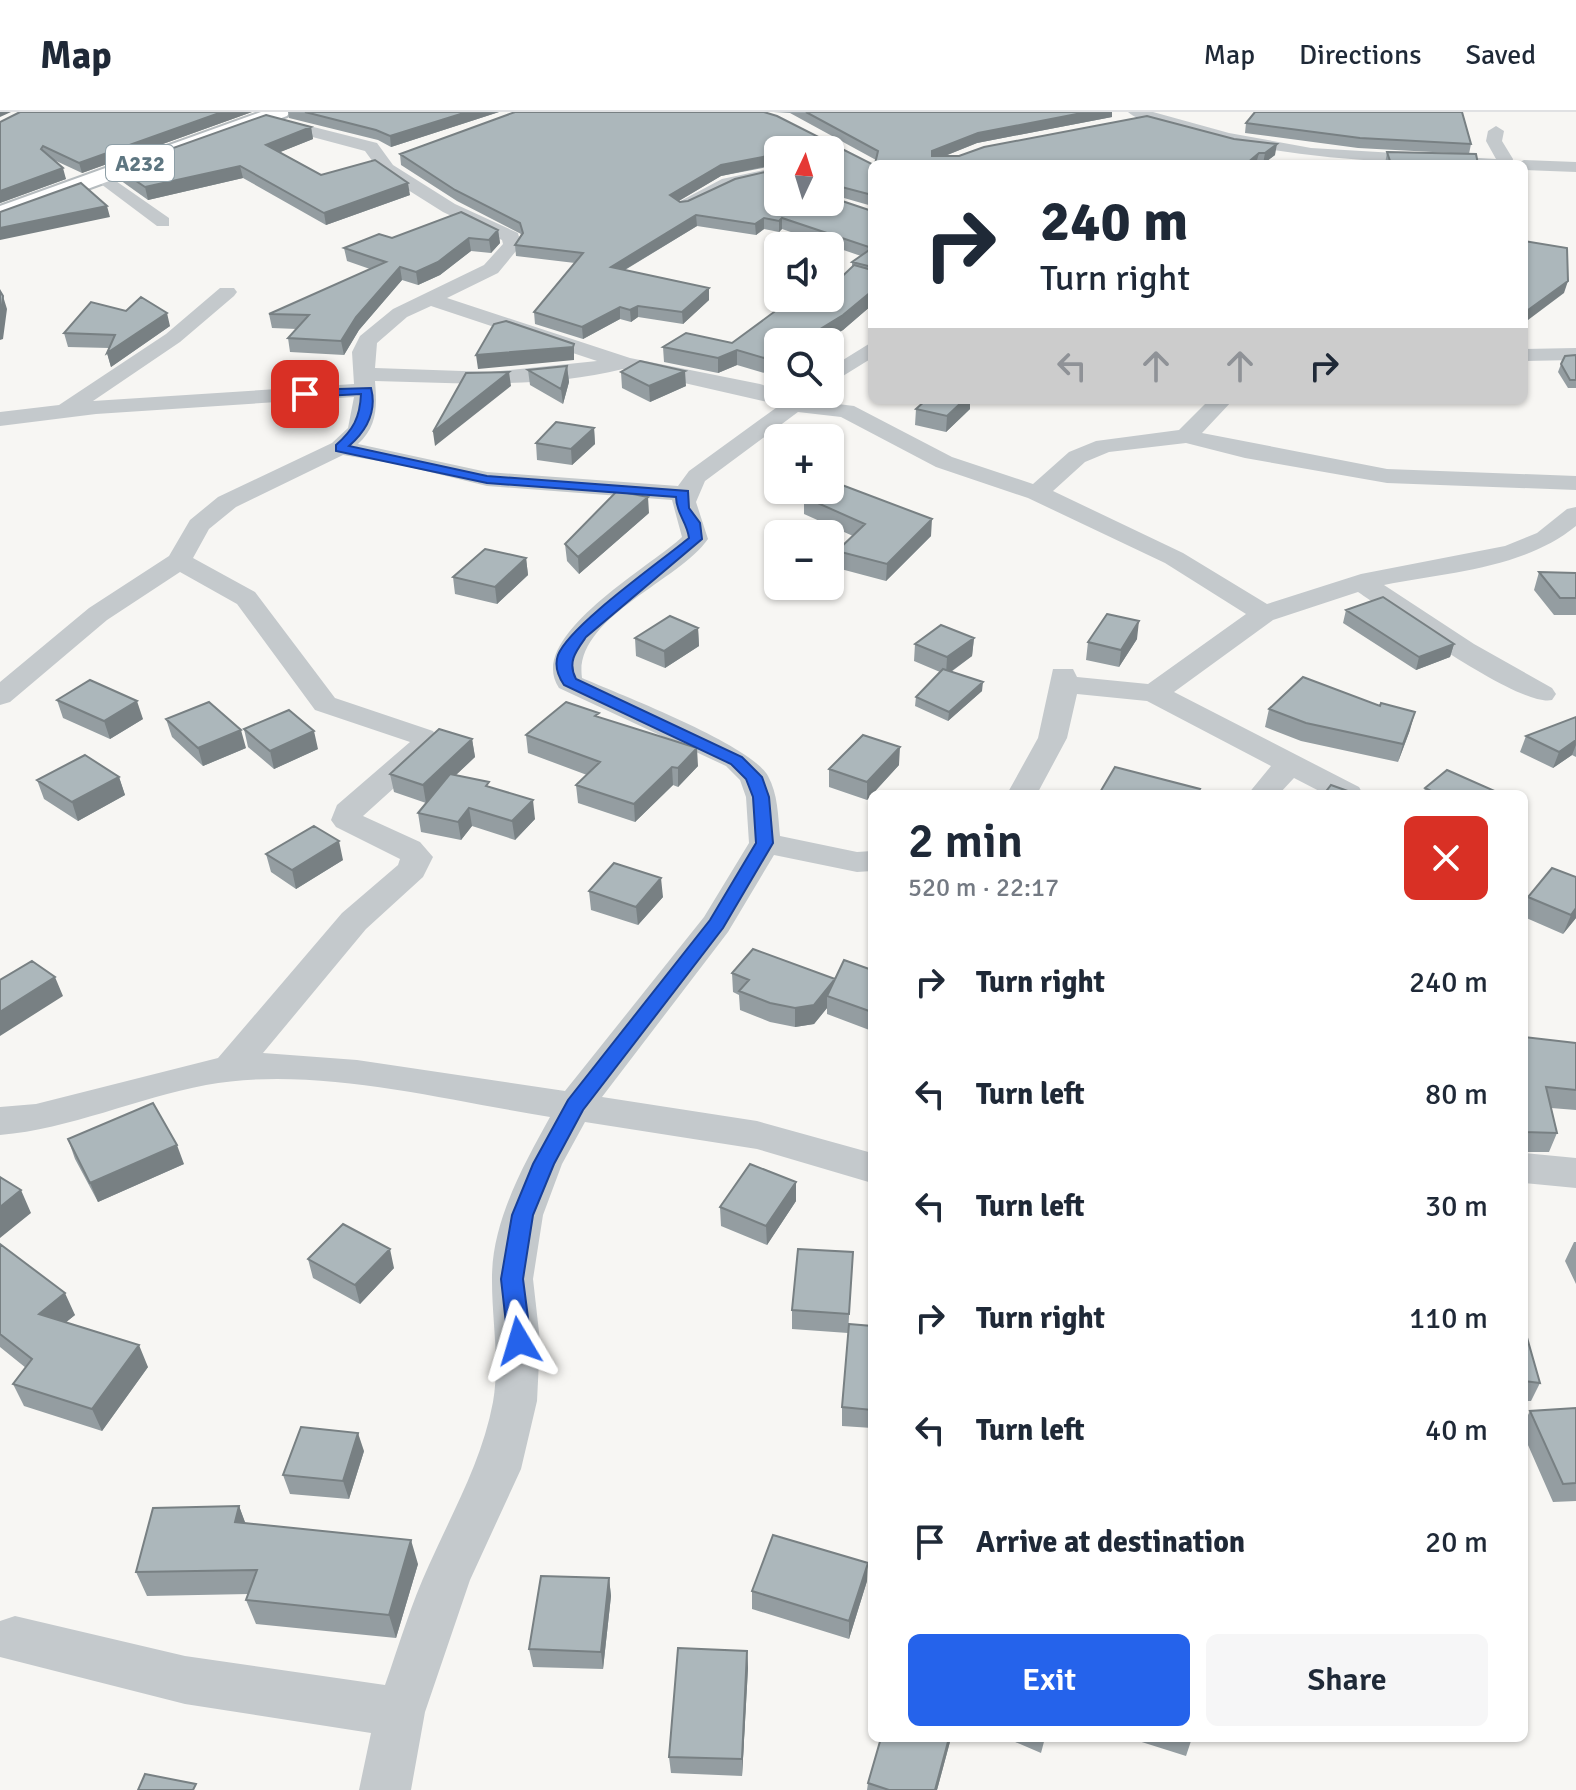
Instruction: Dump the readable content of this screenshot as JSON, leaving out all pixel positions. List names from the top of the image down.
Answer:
{
  "streets": {
    "main road": ["A232"]
  },
  "north": "top",
  "page": {
    "header": "Map",
    "nav": ["Map", "Directions", "Saved"],
    "map_buttons": ["+", "−"],
    "turn": ["240 m", "Turn right"],
    "heading": ["2 min", "520 m · 22:17"],
    "list": [
      {
        "name": "Turn right",
        "value": "240 m"
      },
      {
        "name": "Turn left",
        "value": "80 m"
      },
      {
        "name": "Turn left",
        "value": "30 m"
      },
      {
        "name": "Turn right",
        "value": "110 m"
      },
      {
        "name": "Turn left",
        "value": "40 m"
      },
      {
        "name": "Arrive at destination",
        "value": "20 m"
      }
    ],
    "buttons": ["Exit", "Share"]
  }
}
